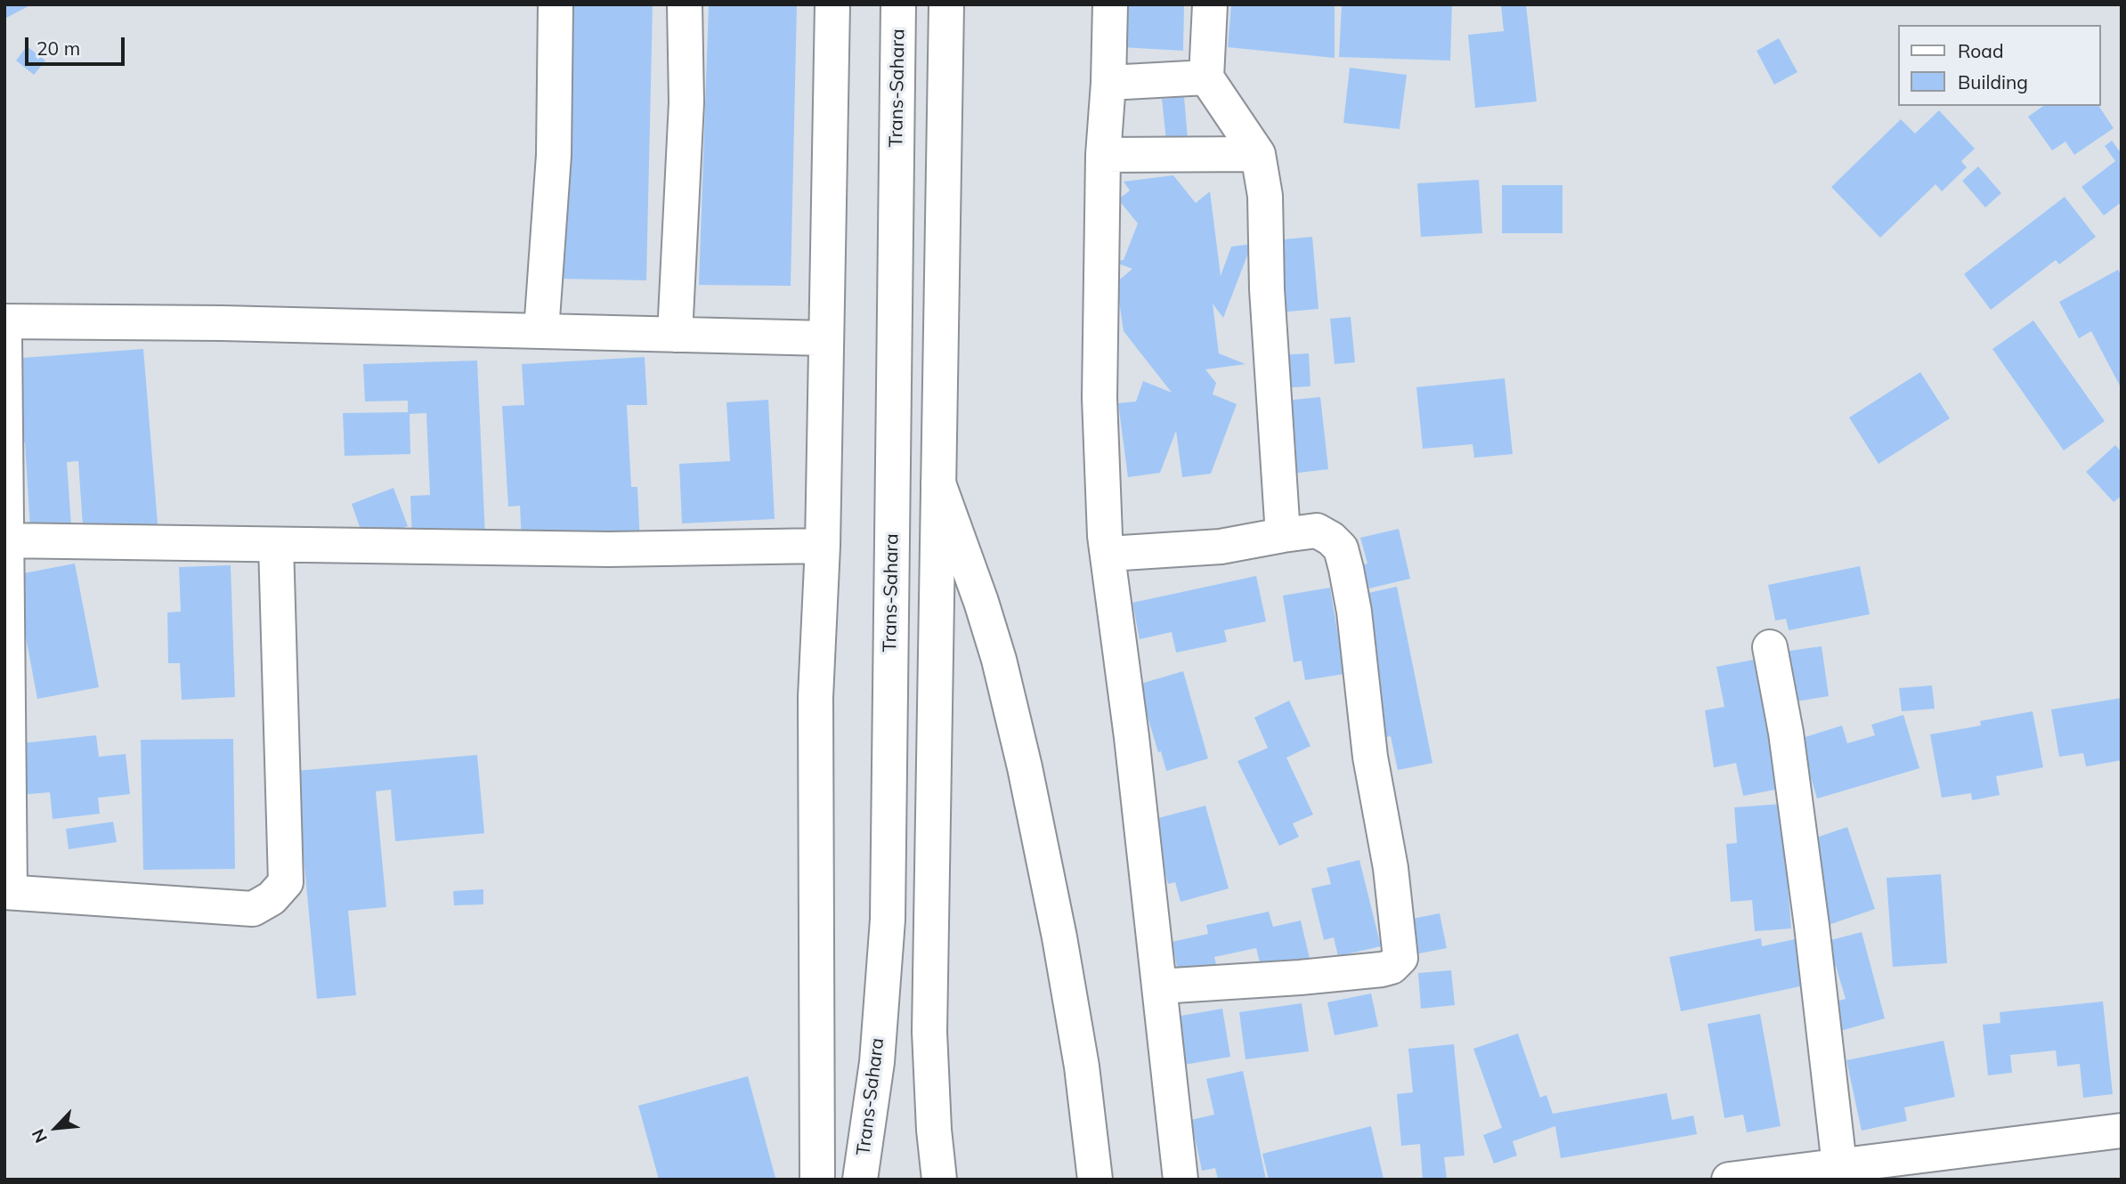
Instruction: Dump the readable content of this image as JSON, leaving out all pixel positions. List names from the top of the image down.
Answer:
{
  "streets": {
    "main road": ["Trans-Sahara"]
  },
  "legend": ["Road", "Building"],
  "scale_bar": "20 m",
  "north": "bottom left"
}
